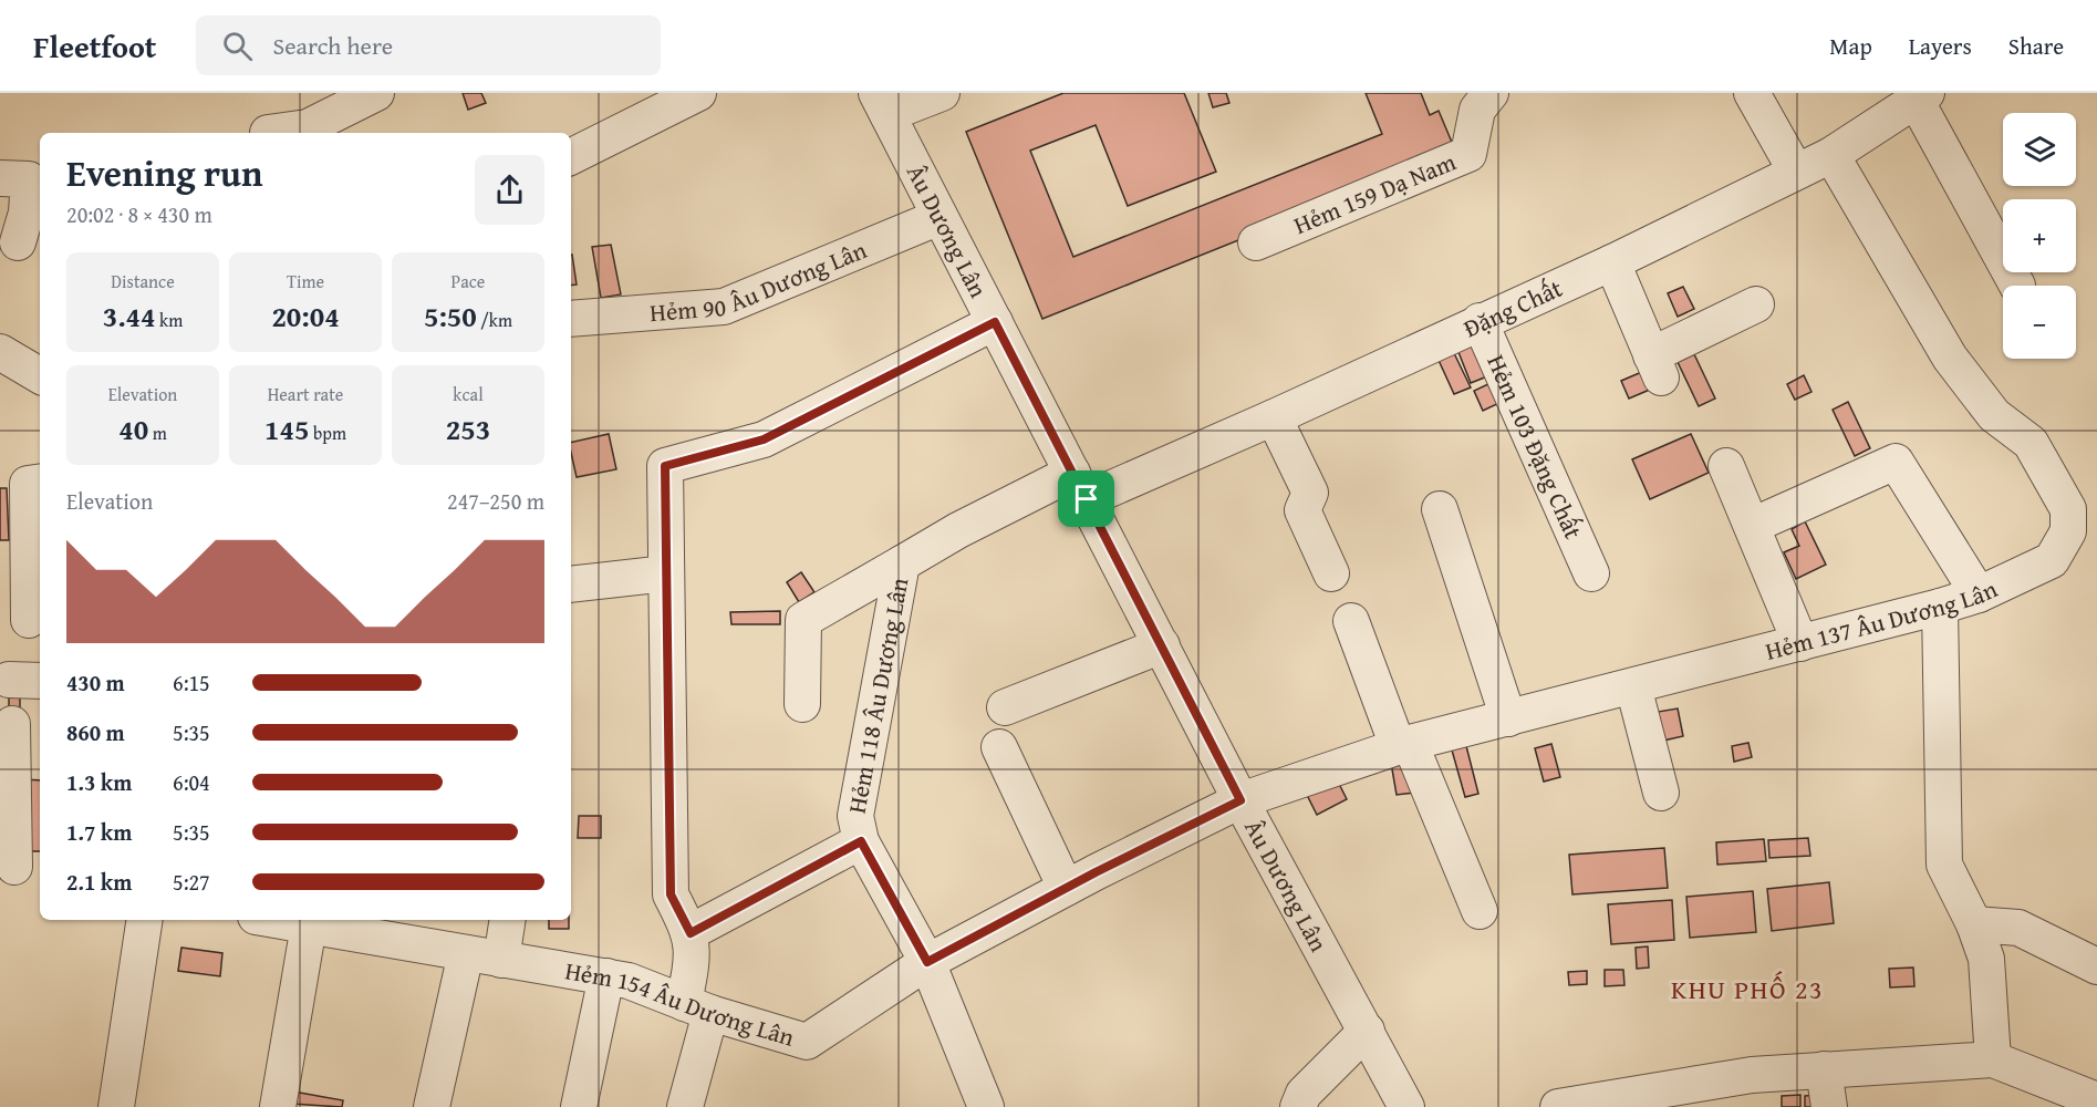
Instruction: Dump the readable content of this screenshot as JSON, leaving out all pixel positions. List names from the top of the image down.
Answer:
{
  "streets": {
    "street": [
      "Hẻm 159 Dạ Nam",
      "Âu Dương Lân",
      "Hẻm 90 Âu Dương Lân",
      "Đặng Chất",
      "Hẻm 103 Đặng Chất",
      "Hẻm 137 Âu Dương Lân",
      "Hẻm 118 Âu Dương Lân",
      "Hẻm 154 Âu Dương Lân"
    ]
  },
  "crossings": [
    ["Âu Dương Lân", "Hẻm 90 Âu Dương Lân"],
    ["Âu Dương Lân", "Đặng Chất"],
    ["Âu Dương Lân", "Hẻm 137 Âu Dương Lân"],
    ["Âu Dương Lân", "Hẻm 118 Âu Dương Lân"],
    ["Âu Dương Lân", "Hẻm 154 Âu Dương Lân"],
    ["Đặng Chất", "Hẻm 103 Đặng Chất"],
    ["Đặng Chất", "Hẻm 137 Âu Dương Lân"],
    ["Đặng Chất", "Hẻm 118 Âu Dương Lân"],
    ["Hẻm 137 Âu Dương Lân", "Hẻm 154 Âu Dương Lân"],
    ["Hẻm 118 Âu Dương Lân", "Hẻm 154 Âu Dương Lân"]
  ],
  "districts": ["KHU PHỐ 23"],
  "page": {
    "header": "Fleetfoot",
    "search": "Search here",
    "nav": ["Map", "Layers", "Share"],
    "map_buttons": ["+", "−"],
    "heading": ["Evening run", "20:02 · 8 × 430 m"],
    "stats": [
      ["Distance", "3.44 km"],
      ["Time", "20:04"],
      ["Pace", "5:50 /km"],
      ["Elevation", "40 m"],
      ["Heart rate", "145 bpm"],
      ["kcal", "253"]
    ],
    "chart": ["Elevation", "247–250 m"],
    "list": [
      {
        "name": "430 m",
        "note": "6:15"
      },
      {
        "name": "860 m",
        "note": "5:35"
      },
      {
        "name": "1.3 km",
        "note": "6:04"
      },
      {
        "name": "1.7 km",
        "note": "5:35"
      },
      {
        "name": "2.1 km",
        "note": "5:27"
      }
    ]
  }
}
